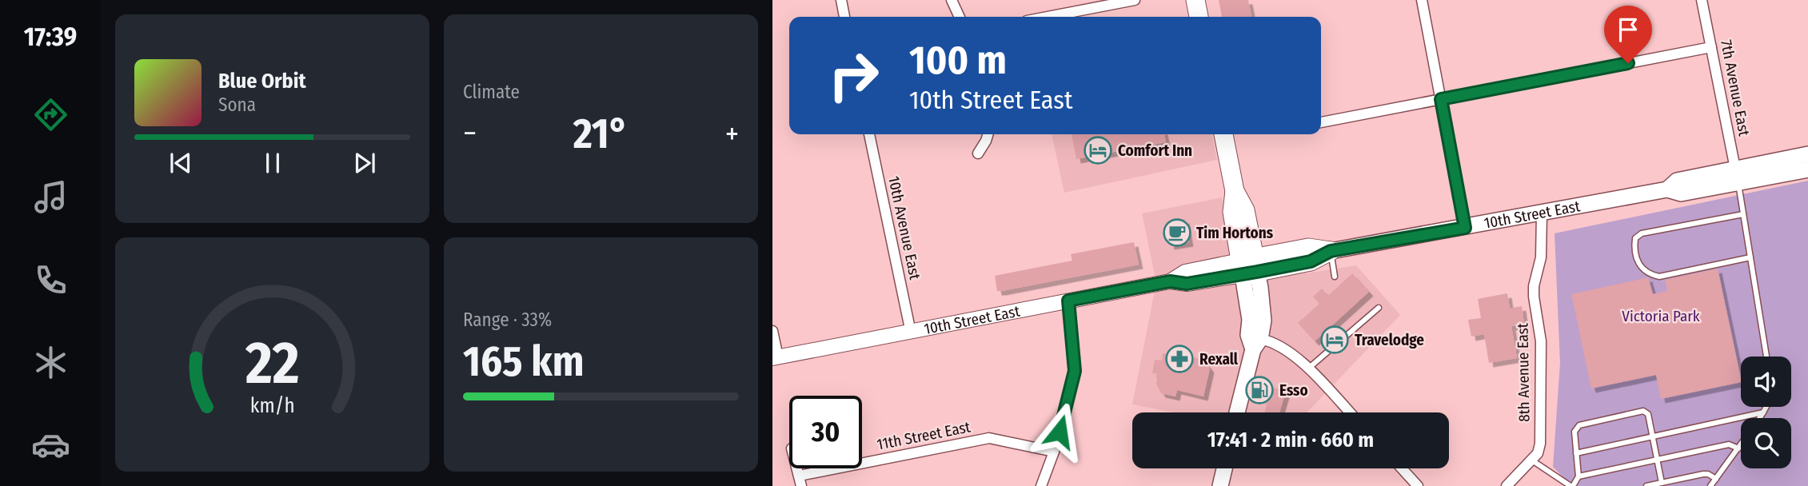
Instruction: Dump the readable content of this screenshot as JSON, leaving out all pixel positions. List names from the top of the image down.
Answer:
{
  "streets": {
    "highway": ["10th Street East"],
    "street": [
      "7th Avenue East",
      "10th Avenue East",
      "8th Avenue East",
      "11th Street East"
    ]
  },
  "crossings": [
    ["7th Avenue East", "10th Street East"],
    ["10th Street East", "10th Avenue East"],
    ["10th Street East", "8th Avenue East"]
  ],
  "parks": ["Victoria Park"],
  "places": {
    "hotel": ["Comfort Inn", "Travelodge"],
    "cafe": ["Tim Hortons"],
    "pharmacy": ["Rexall"],
    "fuel station": ["Esso"]
  },
  "page": {
    "tabs": "17:39",
    "tile": [
      "Climate",
      ["Range · 33%", "165 km"]
    ],
    "turn": ["100 m", "10th Street East"],
    "song": ["Blue Orbit", "Sona"],
    "heat": ["−", "21°", "+"],
    "limit": "30",
    "trip": "17:41 · 2 min · 660 m",
    "gauge": ["22", "km/h"]
  }
}
